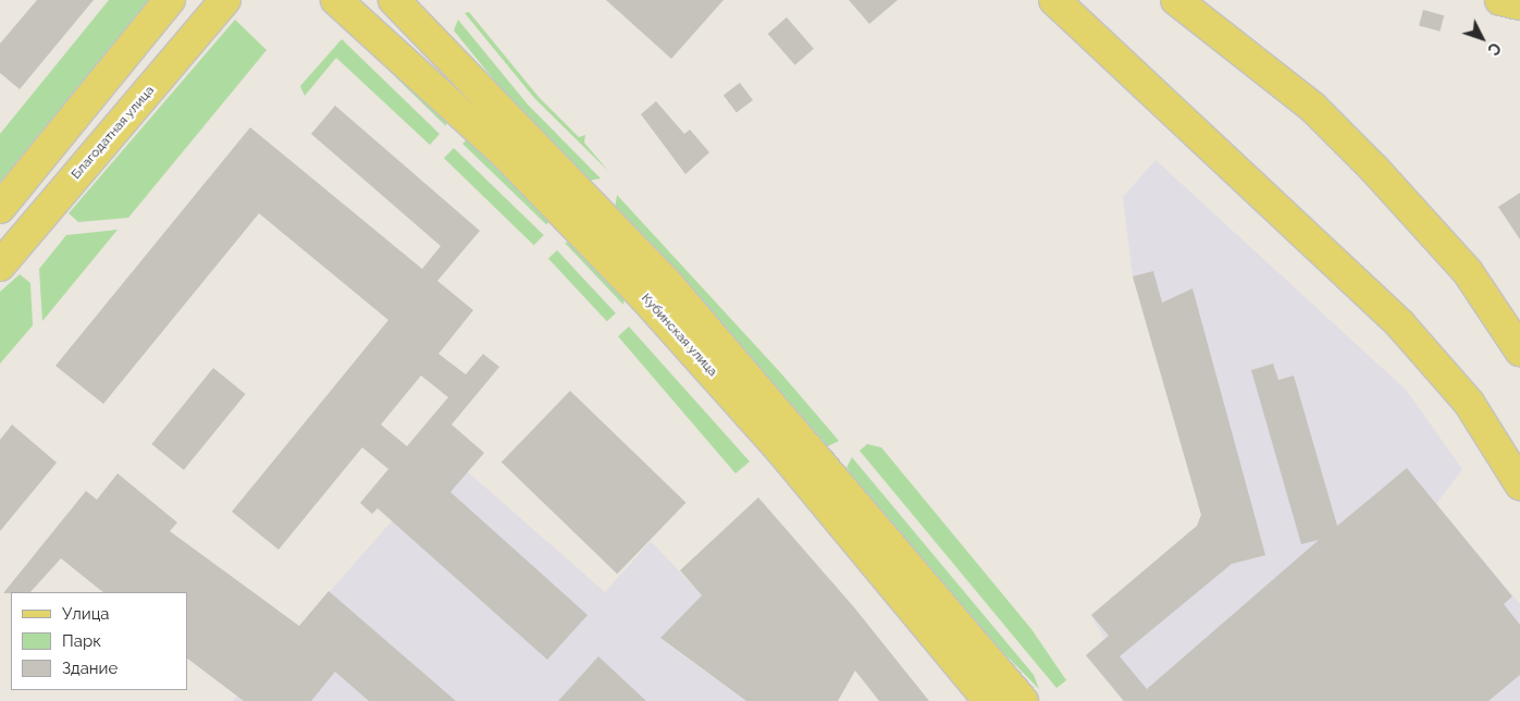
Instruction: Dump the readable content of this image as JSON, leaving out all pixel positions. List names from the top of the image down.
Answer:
{
  "streets": {
    "main road": ["Благодатная улица", "Кубинская улица"]
  },
  "legend": ["Улица", "Парк", "Здание"],
  "north": "bottom right"
}
